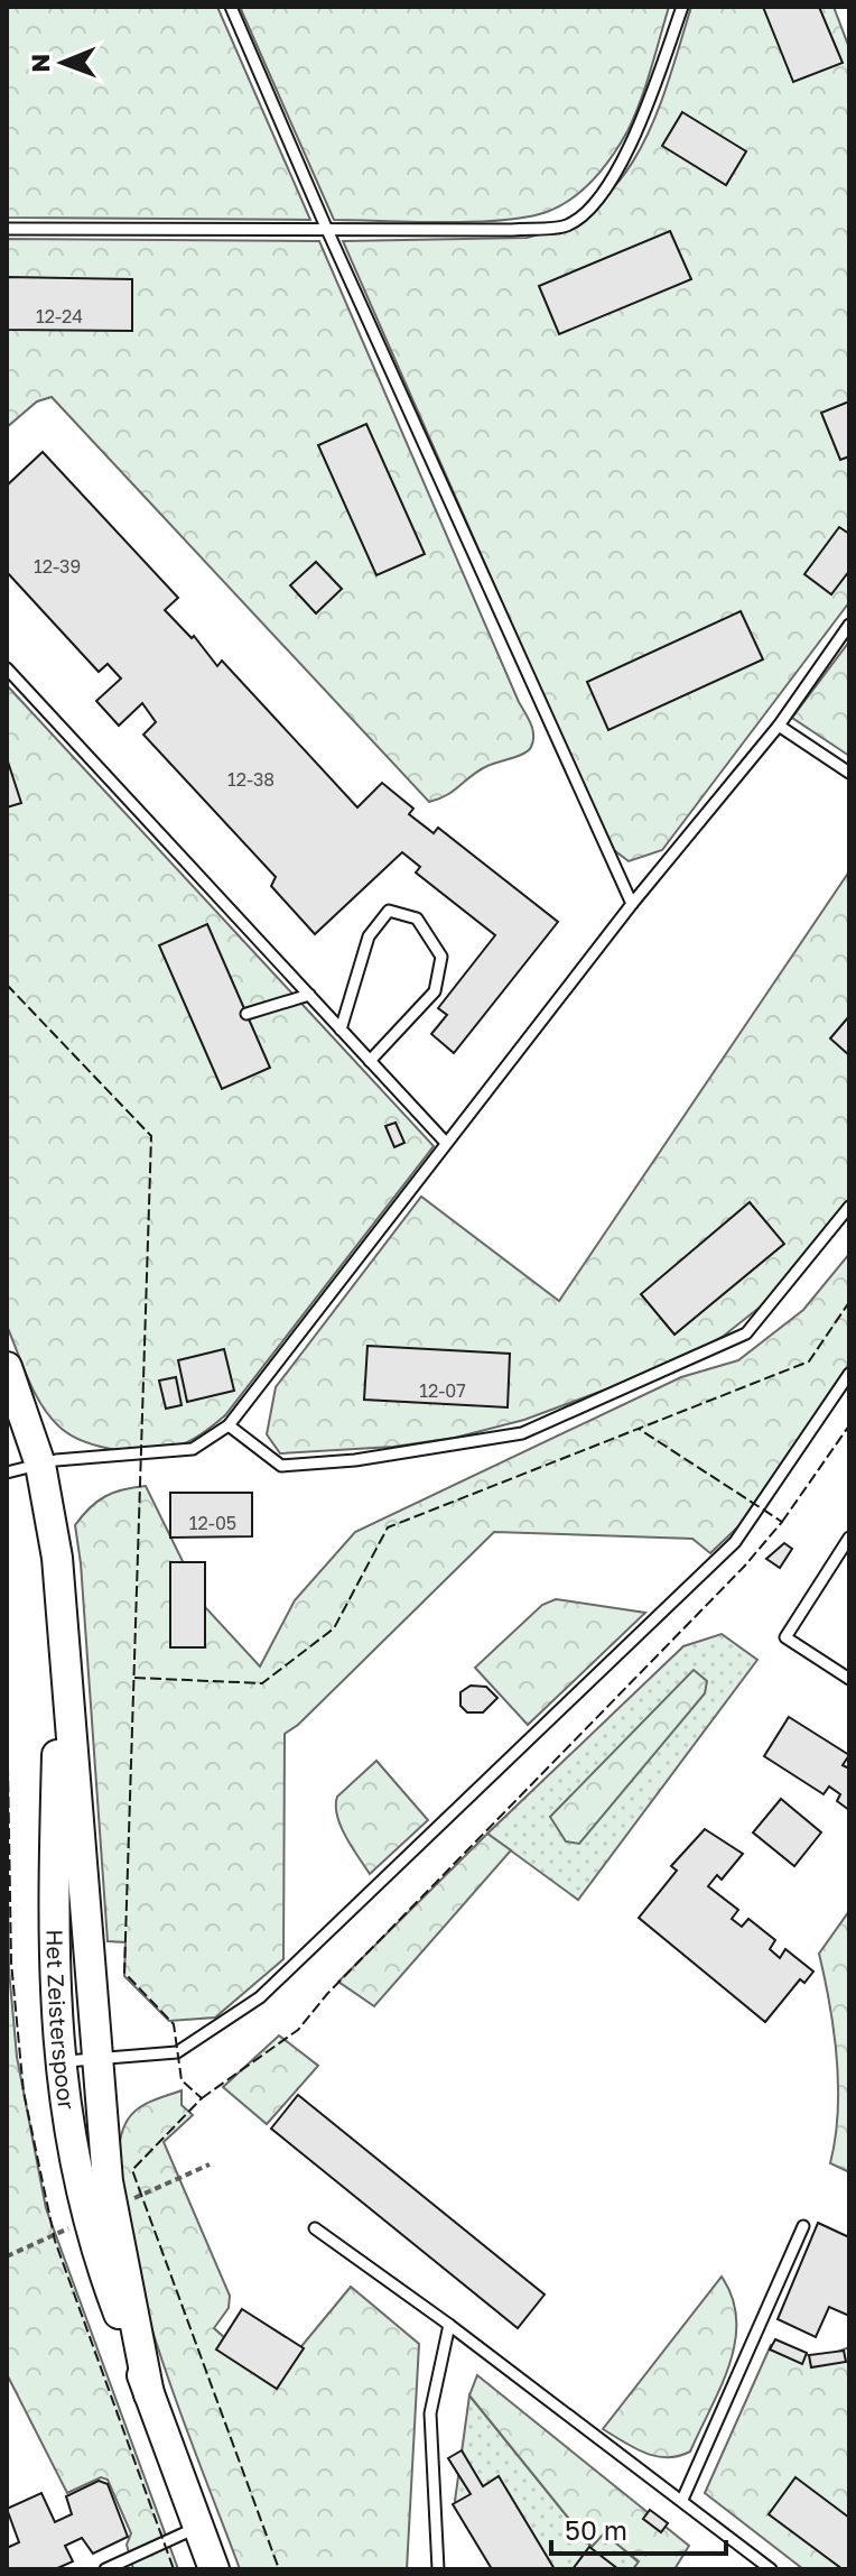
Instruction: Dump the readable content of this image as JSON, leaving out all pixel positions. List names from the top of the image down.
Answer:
{
  "streets": {
    "street": ["Het Zeisterspoor"]
  },
  "house_numbers": [
    "12-24",
    "12-39",
    "12-38",
    "12-07",
    "12-05"
  ],
  "scale_bar": "50 m",
  "north": "left"
}
